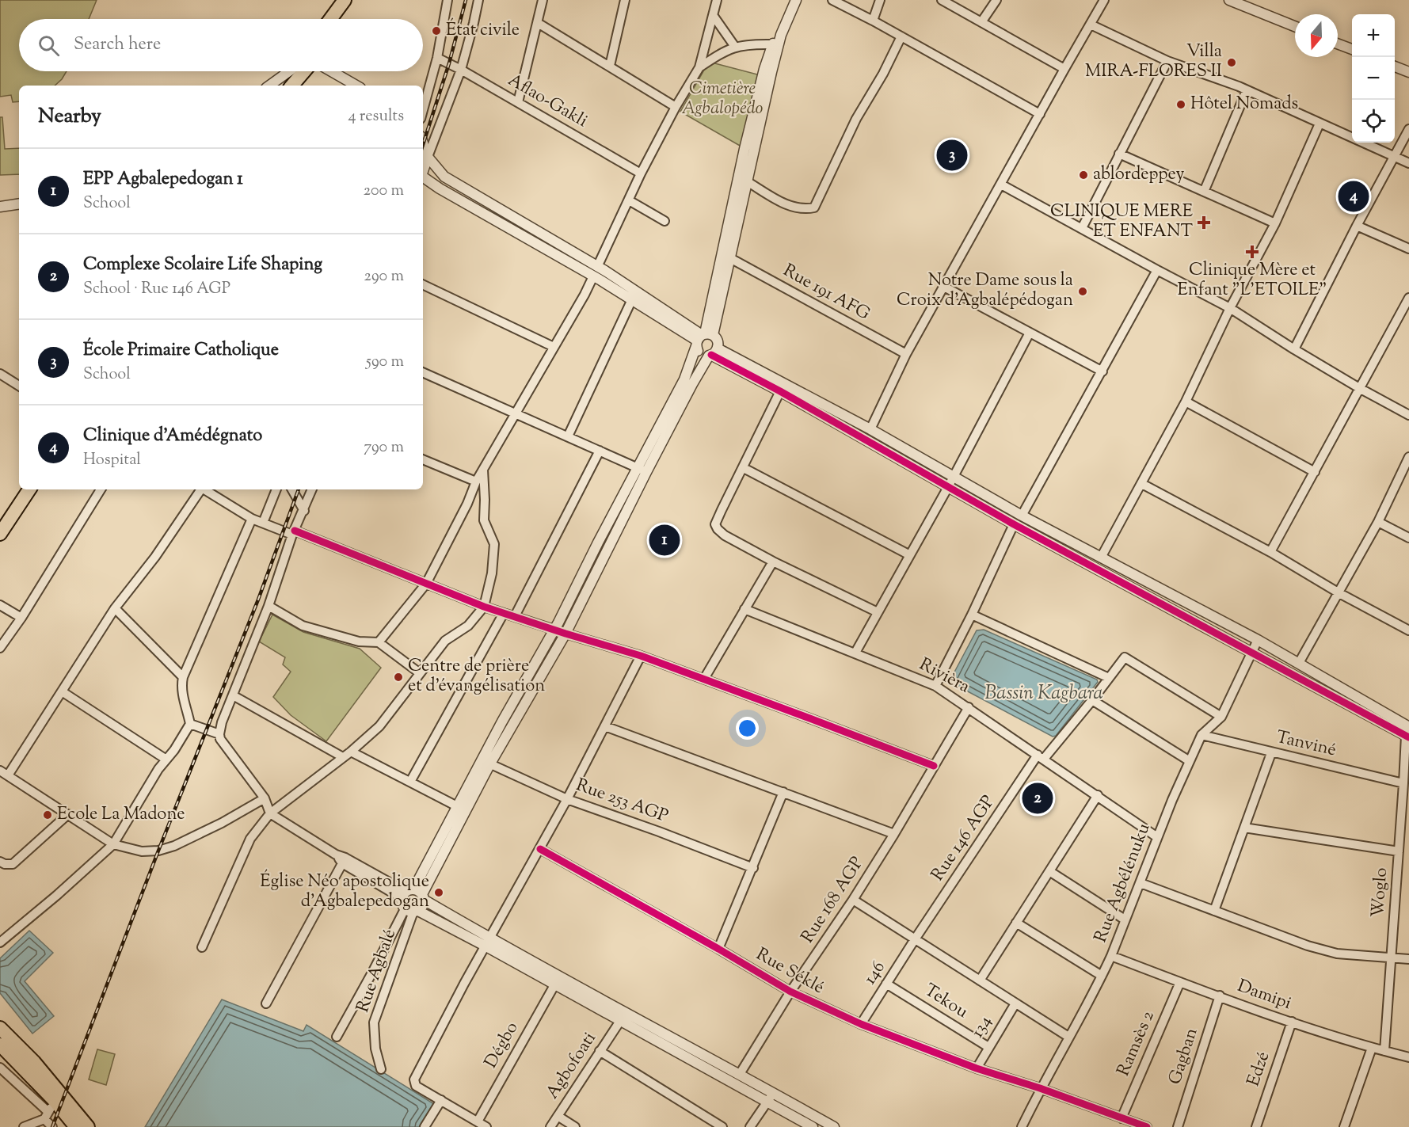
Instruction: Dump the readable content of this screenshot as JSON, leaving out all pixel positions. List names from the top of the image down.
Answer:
{
  "streets": {
    "street": [
      "Aflao-Gakli",
      "Rue 191 AFG",
      "Rivièra",
      "Tanviné",
      "Rue 253 AGP",
      "Rue 146 AGP",
      "Rue Agbélénuku",
      "Woglo",
      "Rue 168 AGP",
      "Rue Agbalé",
      "Rue Séklé",
      "146",
      "Damipi",
      "Tekou",
      "134",
      "Ramsès 2",
      "Dégbo",
      "Gagban",
      "Agbofoati",
      "Edzé"
    ]
  },
  "crossings": [
    ["Rivièra", "Rue 146 AGP"],
    ["Rivièra", "Rue Agbélénuku"],
    ["Rivièra", "Rue 168 AGP"],
    ["Tanviné", "Rue Agbélénuku"],
    ["Tanviné", "Woglo"],
    ["Rue 146 AGP", "Rue Agbélénuku"],
    ["Rue 146 AGP", "146"],
    ["Rue Agbélénuku", "Rue Séklé"],
    ["Rue Agbélénuku", "Damipi"],
    ["Woglo", "Damipi"],
    ["Rue 168 AGP", "Rue Séklé"],
    ["Rue Séklé", "146"],
    ["Rue Séklé", "134"],
    ["Rue Séklé", "Ramsès 2"],
    ["146", "Tekou"],
    ["Damipi", "Ramsès 2"],
    ["Damipi", "Gagban"],
    ["Damipi", "Edzé"],
    ["Tekou", "134"]
  ],
  "water": ["Bassin Kagbara"],
  "parks": ["Cimetière Agbalopédo"],
  "places": {
    "other": [
      "État civile",
      "Villa MIRA-FLORES II",
      "Hôtel Nomads",
      "ablordeppey",
      "Notre Dame sous la Croix d'Agbalépédogan",
      "Centre de prière et d'évangélisation",
      "Ecole La Madone",
      "Église Néo apostolique d'Agbalepedogan"
    ],
    "health": ["CLINIQUE MERE ET ENFANT", "Clinique Mère et Enfant \"L'ETOILE\""]
  },
  "north": "bottom",
  "page": {
    "map_buttons": ["+", "−"],
    "search": "Search here",
    "heading": ["Nearby", "4 results"],
    "pins": [
      "3",
      "4",
      "1",
      "2"
    ],
    "list": [
      {
        "mark": "1",
        "name": "EPP Agbalepedogan 1",
        "note": "School",
        "value": "200 m"
      },
      {
        "mark": "2",
        "name": "Complexe Scolaire Life Shaping",
        "note": "School · Rue 146 AGP",
        "value": "290 m"
      },
      {
        "mark": "3",
        "name": "École Primaire Catholique",
        "note": "School",
        "value": "590 m"
      },
      {
        "mark": "4",
        "name": "Clinique d'Amédégnato",
        "note": "Hospital",
        "value": "790 m"
      }
    ]
  }
}
